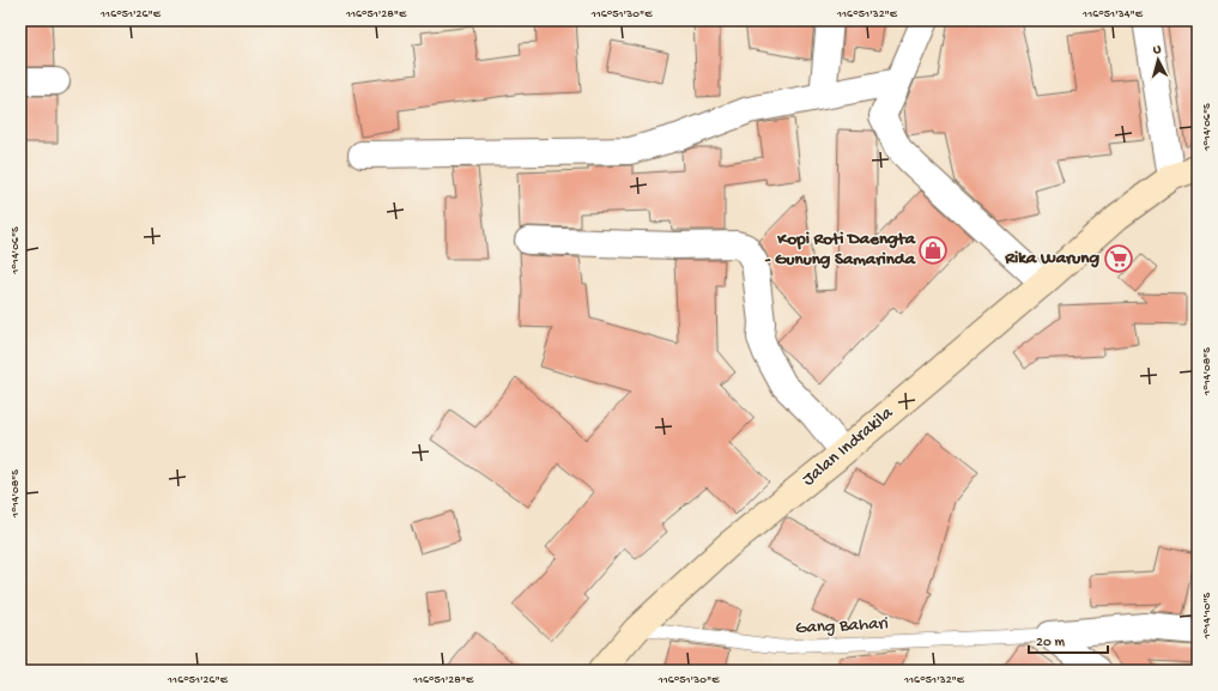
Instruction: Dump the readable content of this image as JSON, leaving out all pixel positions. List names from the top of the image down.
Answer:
{
  "streets": {
    "street": ["Jalan Indrakila"],
    "lane": ["Gang Bahari"]
  },
  "crossings": [
    ["Jalan Indrakila", "Gang Bahari"]
  ],
  "places": {
    "shop": ["Kopi Roti Daengta - Gunung Samarinda"],
    "supermarket": ["Rika Warung"]
  },
  "scale_bar": "20 m",
  "north": "top",
  "coordinates": [
    "116°51'26\"E",
    "116°51'28\"E",
    "116°51'30\"E",
    "116°51'32\"E",
    "116°51'34\"E",
    "1°14'06\"S",
    "1°14'08\"S",
    "1°14'10\"S"
  ]
}
